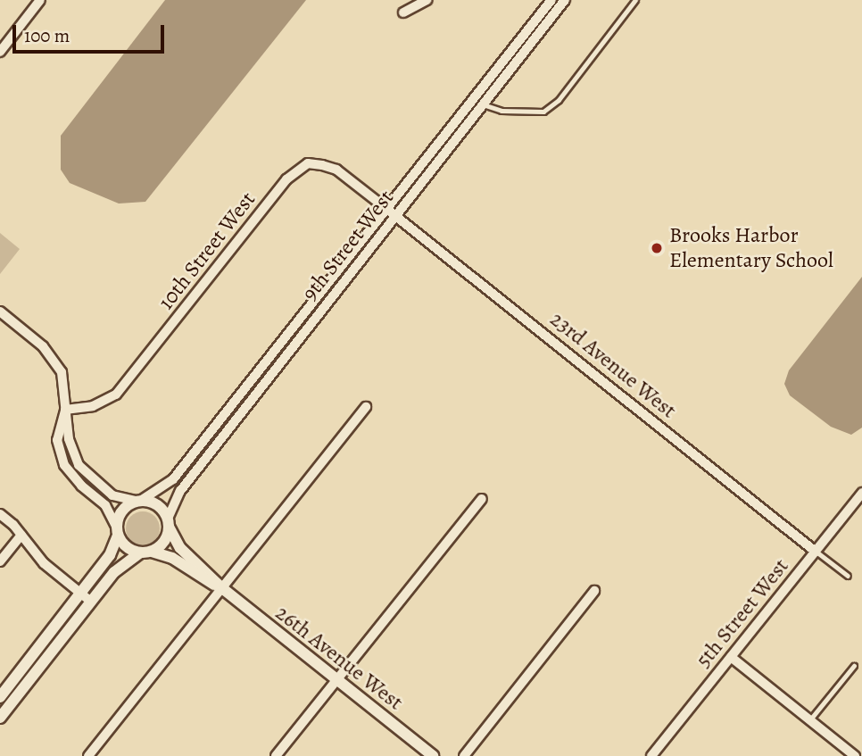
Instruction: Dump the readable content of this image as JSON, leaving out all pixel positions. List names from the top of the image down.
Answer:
{
  "streets": {
    "street": [
      "9th Street West",
      "10th Street West",
      "23rd Avenue West",
      "5th Street West",
      "26th Avenue West"
    ]
  },
  "crossings": [
    ["9th Street West", "10th Street West"],
    ["9th Street West", "23rd Avenue West"],
    ["9th Street West", "26th Avenue West"],
    ["10th Street West", "23rd Avenue West"],
    ["23rd Avenue West", "5th Street West"]
  ],
  "places": ["Brooks Harbor Elementary School"],
  "scale_bar": "100 m"
}
